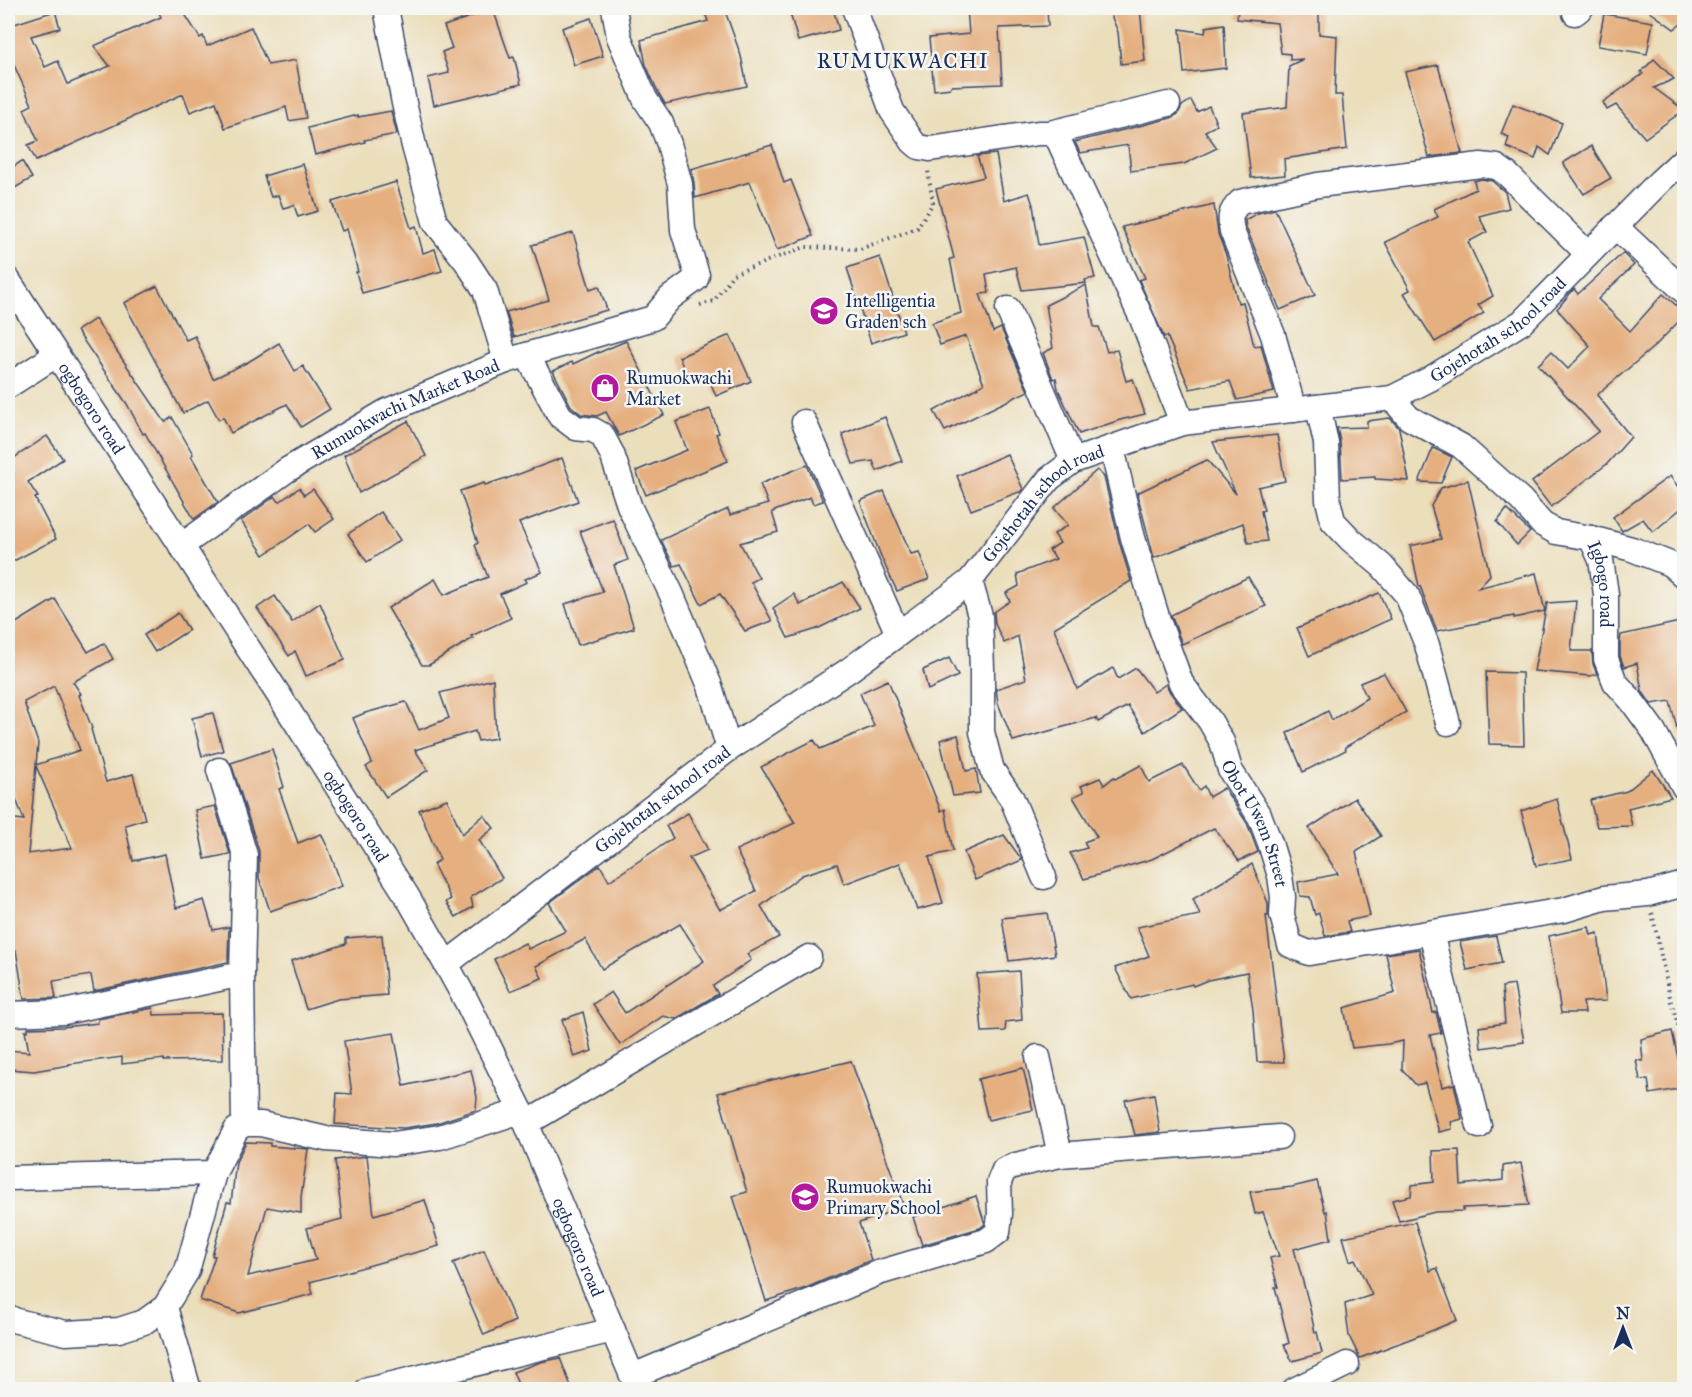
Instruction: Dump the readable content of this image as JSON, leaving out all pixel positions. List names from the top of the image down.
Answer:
{
  "streets": {
    "street": [
      "Gojehotah school road",
      "ogbogoro road",
      "Rumuokwachi Market Road",
      "Igbogo road",
      "Obot Uwem Street"
    ]
  },
  "crossings": [
    ["Gojehotah school road", "ogbogoro road"],
    ["Gojehotah school road", "Igbogo road"],
    ["Gojehotah school road", "Obot Uwem Street"],
    ["ogbogoro road", "Rumuokwachi Market Road"]
  ],
  "districts": ["RUMUKWACHI"],
  "places": {
    "school or university": ["Intelligentia Graden sch", "Rumuokwachi Primary School"],
    "shop": ["Rumuokwachi Market"]
  },
  "north": "top"
}
